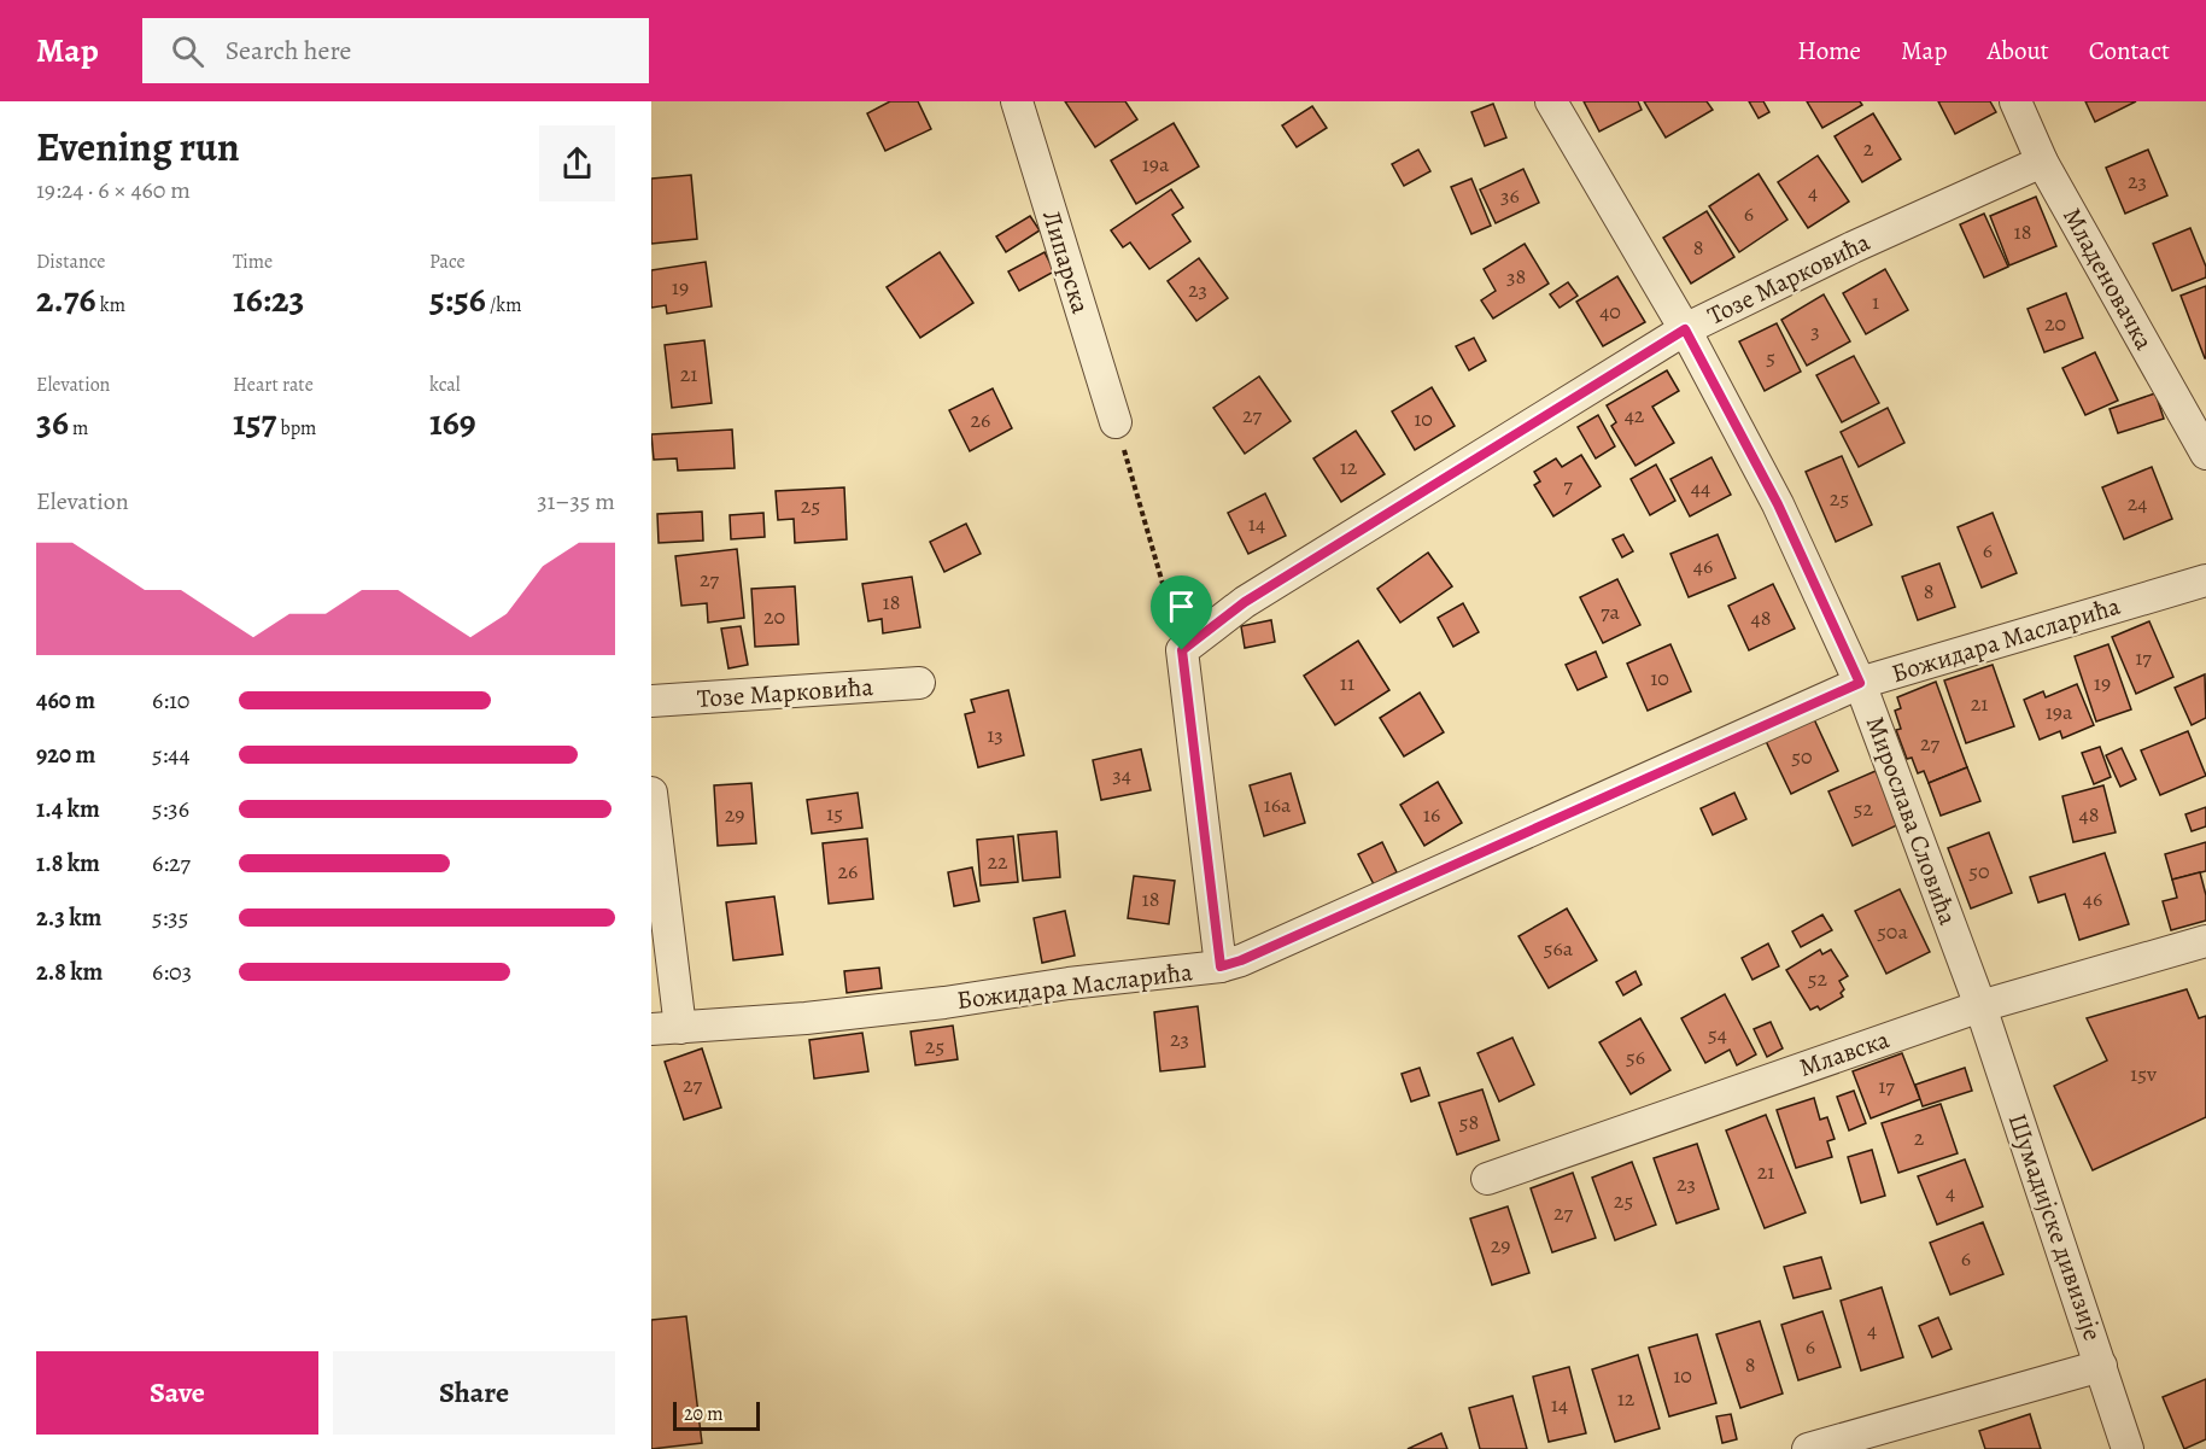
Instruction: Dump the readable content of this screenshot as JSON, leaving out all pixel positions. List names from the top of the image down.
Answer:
{
  "streets": {
    "street": [
      "Липарска",
      "Тозе Марковића",
      "Младеновачка",
      "Божидара Масларића",
      "Мирослава Словића",
      "Млавска",
      "Шумадијске дивизије"
    ]
  },
  "crossings": [
    ["Тозе Марковића", "Младеновачка"],
    ["Тозе Марковића", "Мирослава Словића"],
    ["Божидара Масларића", "Мирослава Словића"],
    ["Мирослава Словића", "Млавска"],
    ["Мирослава Словића", "Шумадијске дивизије"],
    ["Млавска", "Шумадијске дивизије"]
  ],
  "house_numbers": [
    "2",
    "19a",
    "23",
    "4",
    "36",
    "6",
    "18",
    "8",
    "38",
    "19",
    "23",
    "1",
    "40",
    "20",
    "3",
    "5",
    "21",
    "27",
    "42",
    "10",
    "26",
    "12",
    "7",
    "44",
    "25",
    "24",
    "25",
    "14",
    "6",
    "46",
    "27",
    "8",
    "18",
    "7a",
    "20",
    "48",
    "17",
    "10",
    "11",
    "19",
    "21",
    "19a",
    "13",
    "27",
    "50",
    "34",
    "16a",
    "52",
    "15",
    "29",
    "16",
    "48",
    "22",
    "26",
    "50",
    "18",
    "46",
    "50a",
    "56a",
    "52",
    "54",
    "23",
    "25",
    "56",
    "15v",
    "27",
    "17",
    "58",
    "2",
    "21",
    "23",
    "4",
    "25",
    "27",
    "29",
    "6",
    "4",
    "6",
    "8",
    "10",
    "12",
    "14"
  ],
  "scale_bar": "20 m",
  "page": {
    "header": "Map",
    "search": "Search here",
    "nav": [
      "Home",
      "Map",
      "About",
      "Contact"
    ],
    "heading": ["Evening run", "19:24 · 6 × 460 m"],
    "stats": [
      ["Distance", "2.76 km"],
      ["Time", "16:23"],
      ["Pace", "5:56 /km"],
      ["Elevation", "36 m"],
      ["Heart rate", "157 bpm"],
      ["kcal", "169"]
    ],
    "chart": ["Elevation", "31–35 m"],
    "list": [
      {
        "name": "460 m",
        "note": "6:10"
      },
      {
        "name": "920 m",
        "note": "5:44"
      },
      {
        "name": "1.4 km",
        "note": "5:36"
      },
      {
        "name": "1.8 km",
        "note": "6:27"
      },
      {
        "name": "2.3 km",
        "note": "5:35"
      },
      {
        "name": "2.8 km",
        "note": "6:03"
      }
    ],
    "buttons": ["Save", "Share"],
    "scale": "20 m"
  }
}
